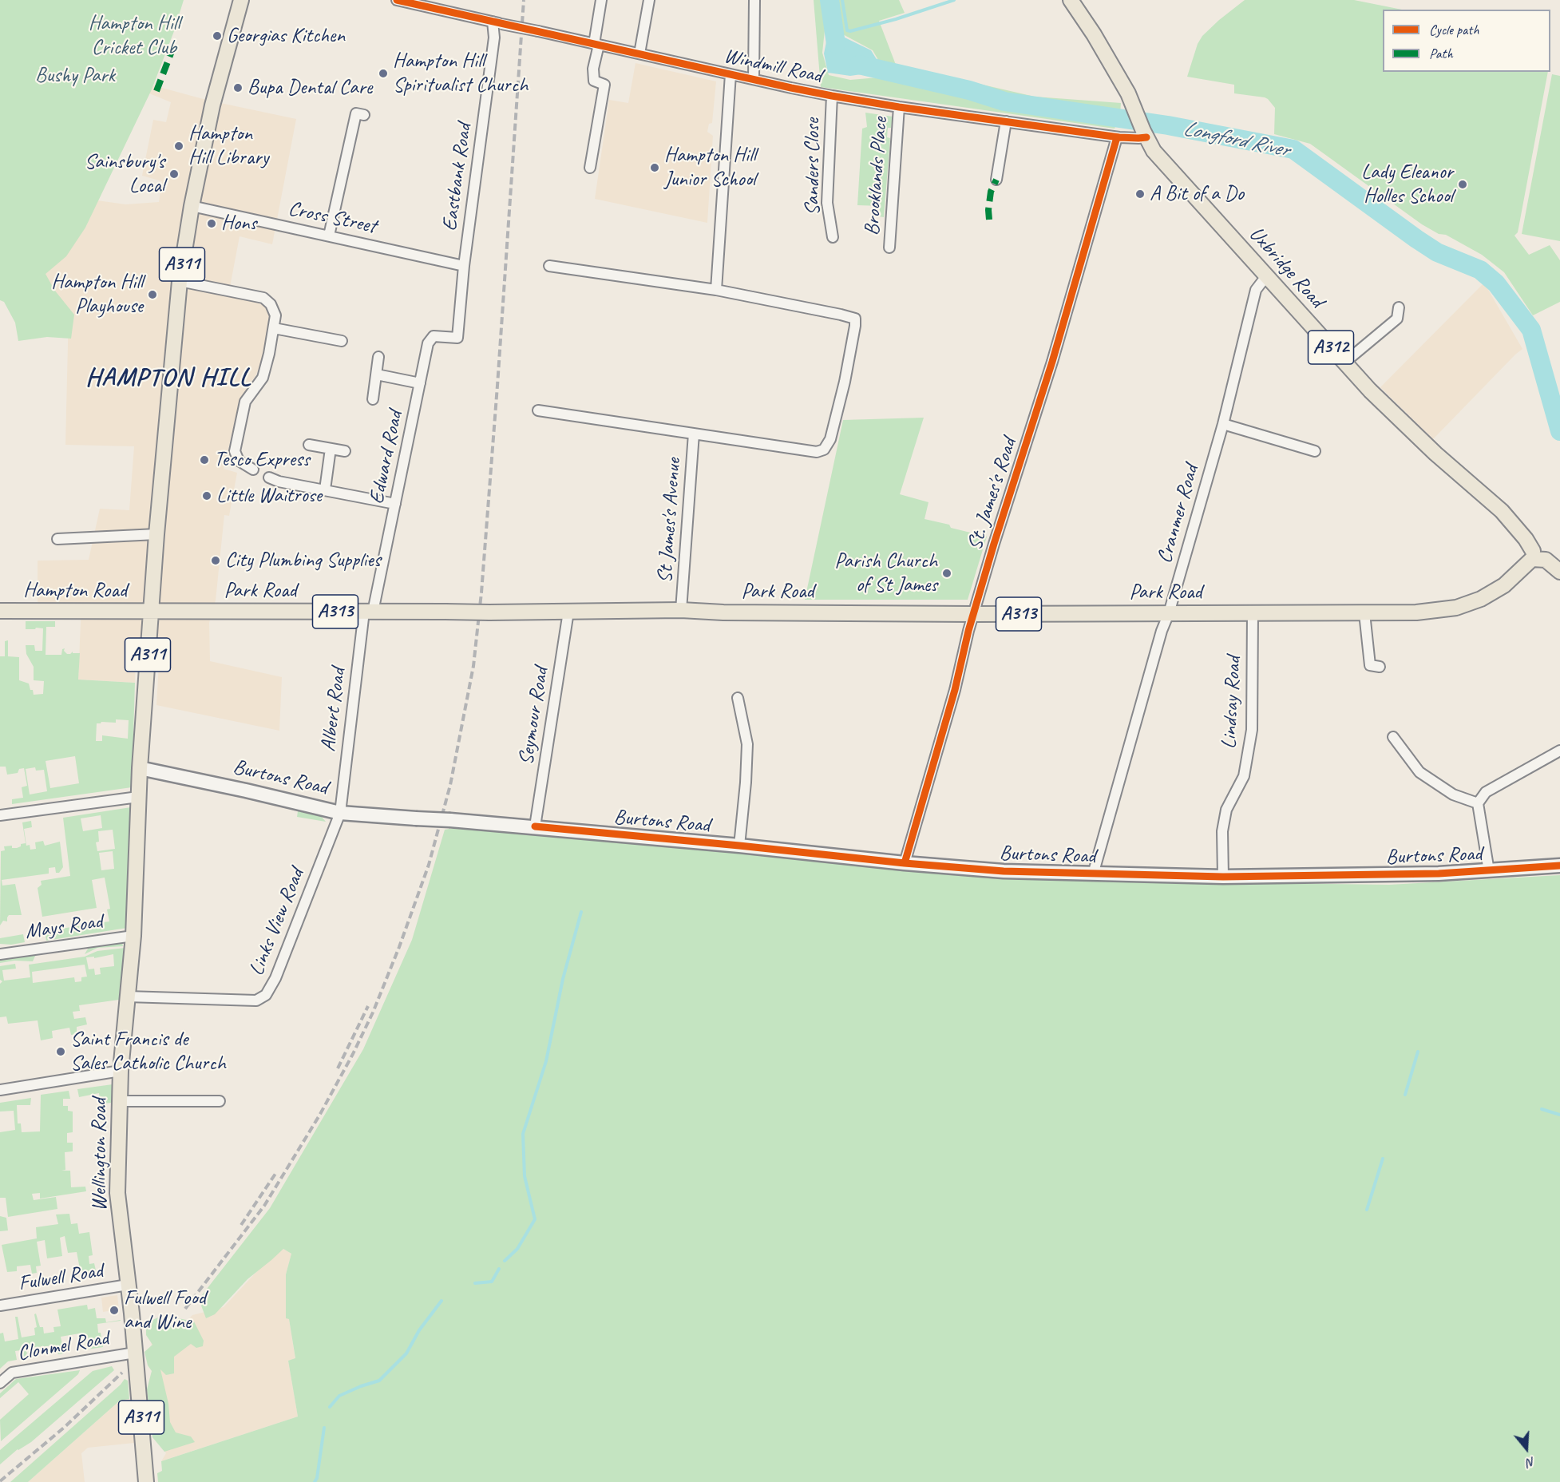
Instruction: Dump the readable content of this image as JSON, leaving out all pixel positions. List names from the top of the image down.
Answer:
{
  "streets": {
    "main road": [
      "A311",
      "Uxbridge Road",
      "A312",
      "Hampton Road",
      "Park Road",
      "A313",
      "Wellington Road"
    ],
    "street": [
      "Windmill Road",
      "Sanders Close",
      "Brooklands Place",
      "Eastbank Road",
      "Cross Street",
      "Edward Road",
      "St. James's Road",
      "Cranmer Road",
      "St James's Avenue",
      "Lindsay Road",
      "Albert Road",
      "Seymour Road",
      "Burtons Road",
      "Links View Road",
      "Mays Road",
      "Fulwell Road",
      "Clonmel Road"
    ]
  },
  "crossings": [
    ["Windmill Road", "Sanders Close"],
    ["Windmill Road", "Brooklands Place"],
    ["Windmill Road", "Eastbank Road"],
    ["Windmill Road", "Uxbridge Road"],
    ["Windmill Road", "St. James's Road"],
    ["Eastbank Road", "Cross Street"],
    ["Eastbank Road", "Edward Road"],
    ["Cross Street", "A311"],
    ["A311", "Hampton Road"],
    ["A311", "Park Road"],
    ["A311", "Burtons Road"],
    ["A311", "Wellington Road"],
    ["Uxbridge Road", "Cranmer Road"],
    ["Uxbridge Road", "Park Road"],
    ["Edward Road", "Park Road"],
    ["Edward Road", "Albert Road"],
    ["St. James's Road", "Park Road"],
    ["St. James's Road", "Burtons Road"],
    ["Cranmer Road", "Park Road"],
    ["Cranmer Road", "Burtons Road"],
    ["St James's Avenue", "Park Road"],
    ["Hampton Road", "Park Road"],
    ["Park Road", "Lindsay Road"],
    ["Park Road", "Albert Road"],
    ["Park Road", "Seymour Road"],
    ["Lindsay Road", "Burtons Road"],
    ["Albert Road", "Burtons Road"],
    ["Albert Road", "Links View Road"],
    ["Seymour Road", "Burtons Road"],
    ["Burtons Road", "Links View Road"],
    ["Burtons Road", "Wellington Road"],
    ["Links View Road", "Wellington Road"],
    ["Mays Road", "Wellington Road"],
    ["Wellington Road", "Fulwell Road"],
    ["Wellington Road", "Clonmel Road"]
  ],
  "districts": ["HAMPTON HILL"],
  "water": ["Longford River"],
  "parks": ["Hampton Hill Cricket Club", "Bushy Park"],
  "places": [
    "Georgias Kitchen",
    "Hampton Hill Spiritualist Church",
    "Bupa Dental Care",
    "Hampton Hill Library",
    "Hampton Hill Junior School",
    "Sainsbury's Local",
    "Lady Eleanor Holles School",
    "A Bit of a Do",
    "Hons",
    "Hampton Hill Playhouse",
    "Tesco Express",
    "Little Waitrose",
    "City Plumbing Supplies",
    "Parish Church of St James",
    "Saint Francis de Sales Catholic Church",
    "Fulwell Food and Wine"
  ],
  "legend": ["Cycle path", "Path"],
  "north": "bottom"
}
